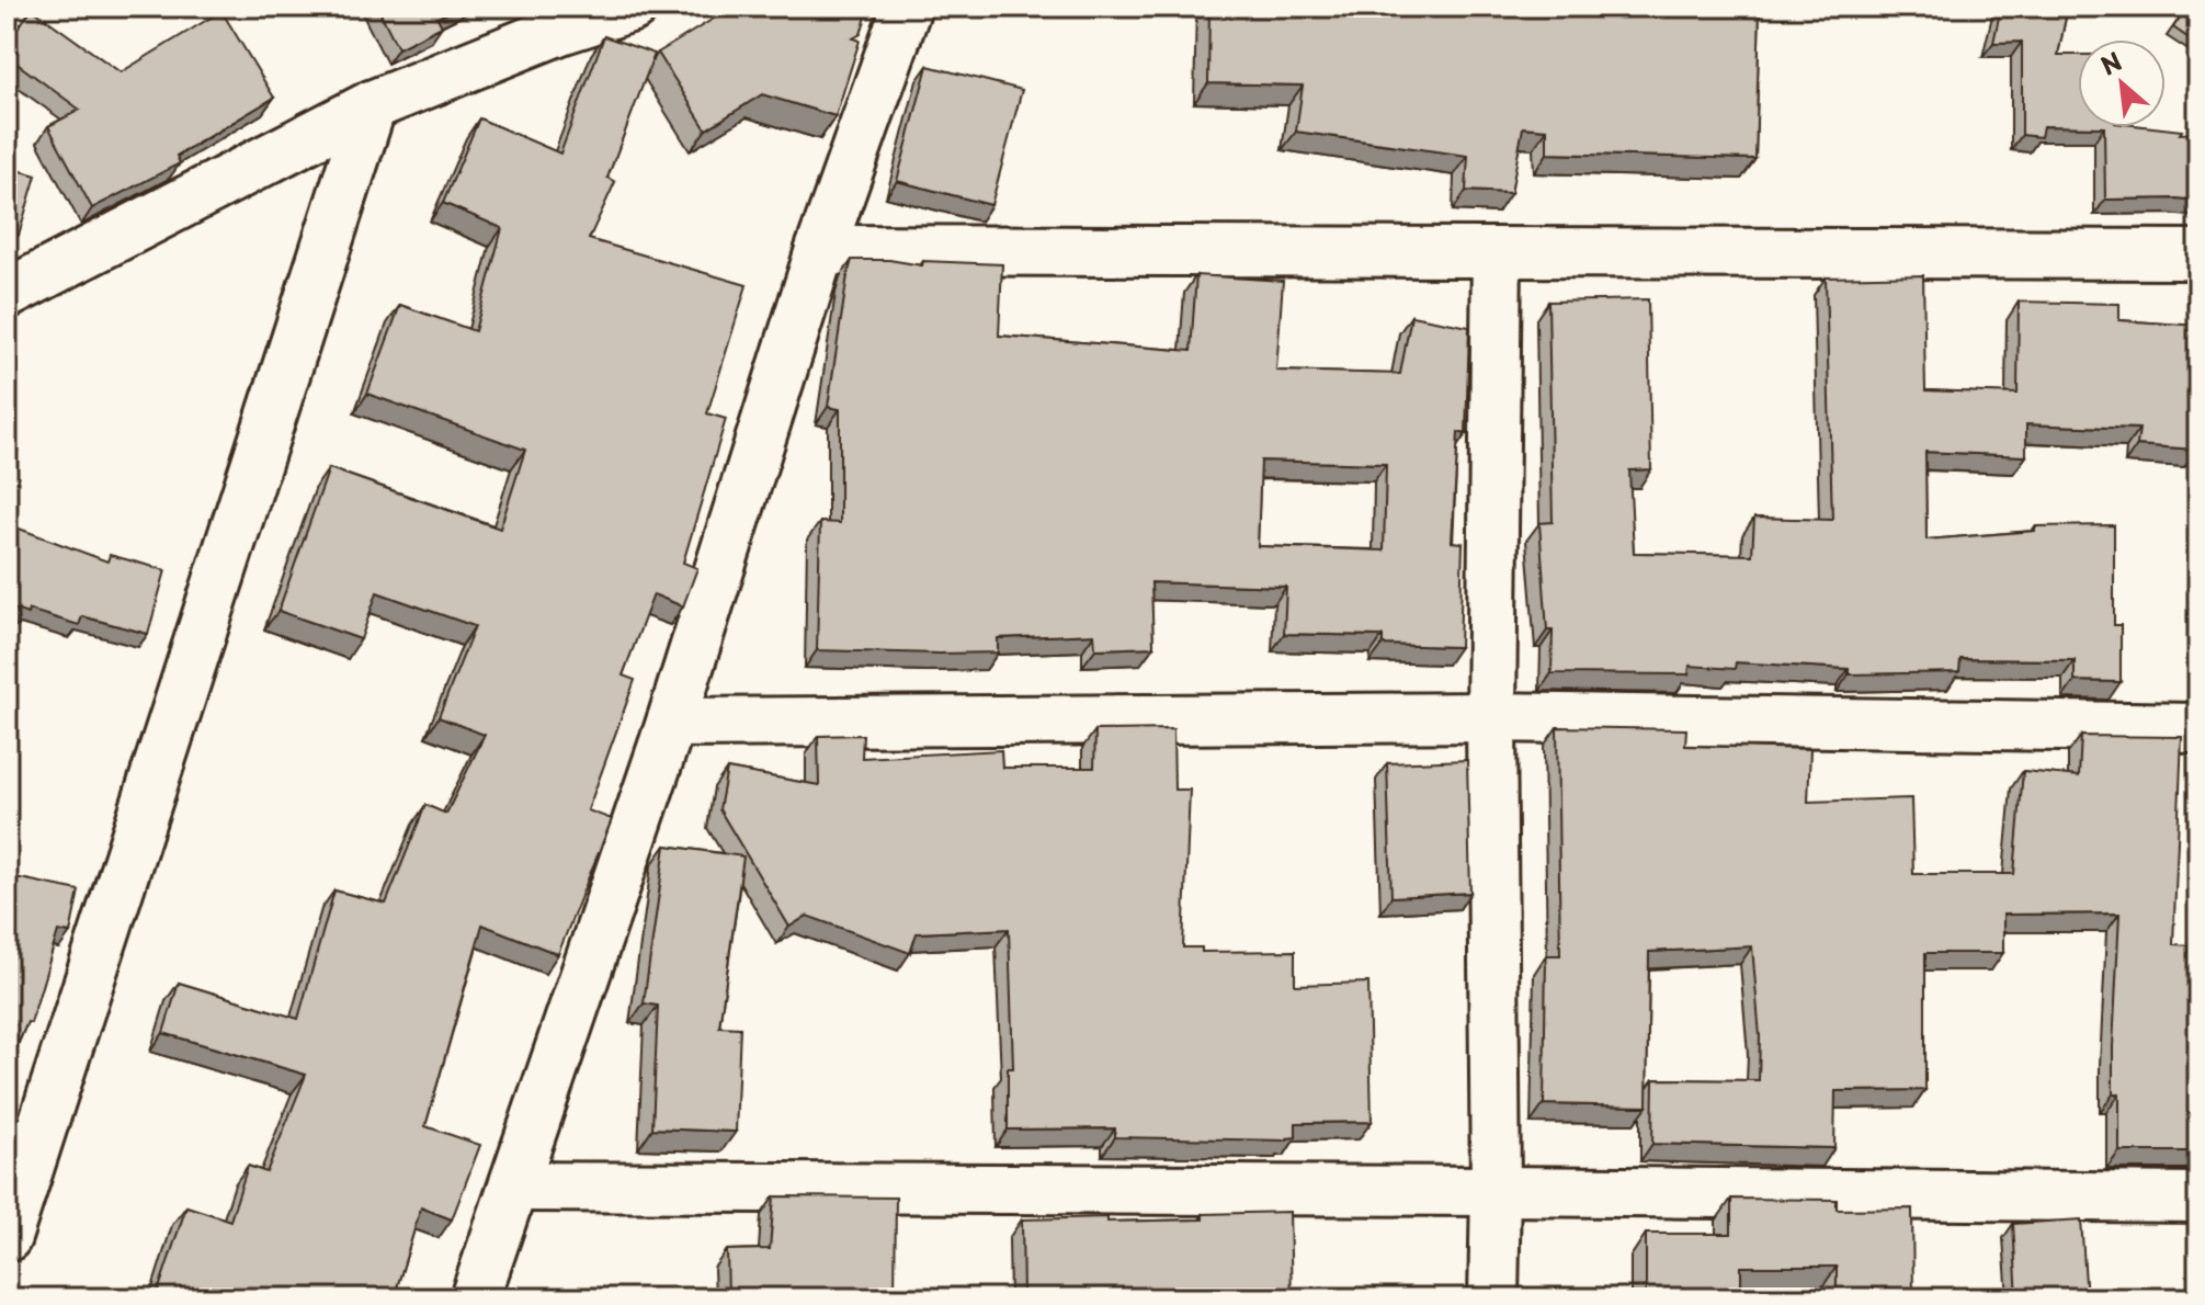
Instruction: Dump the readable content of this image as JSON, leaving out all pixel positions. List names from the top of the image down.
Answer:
{
  "north": "top left"
}
